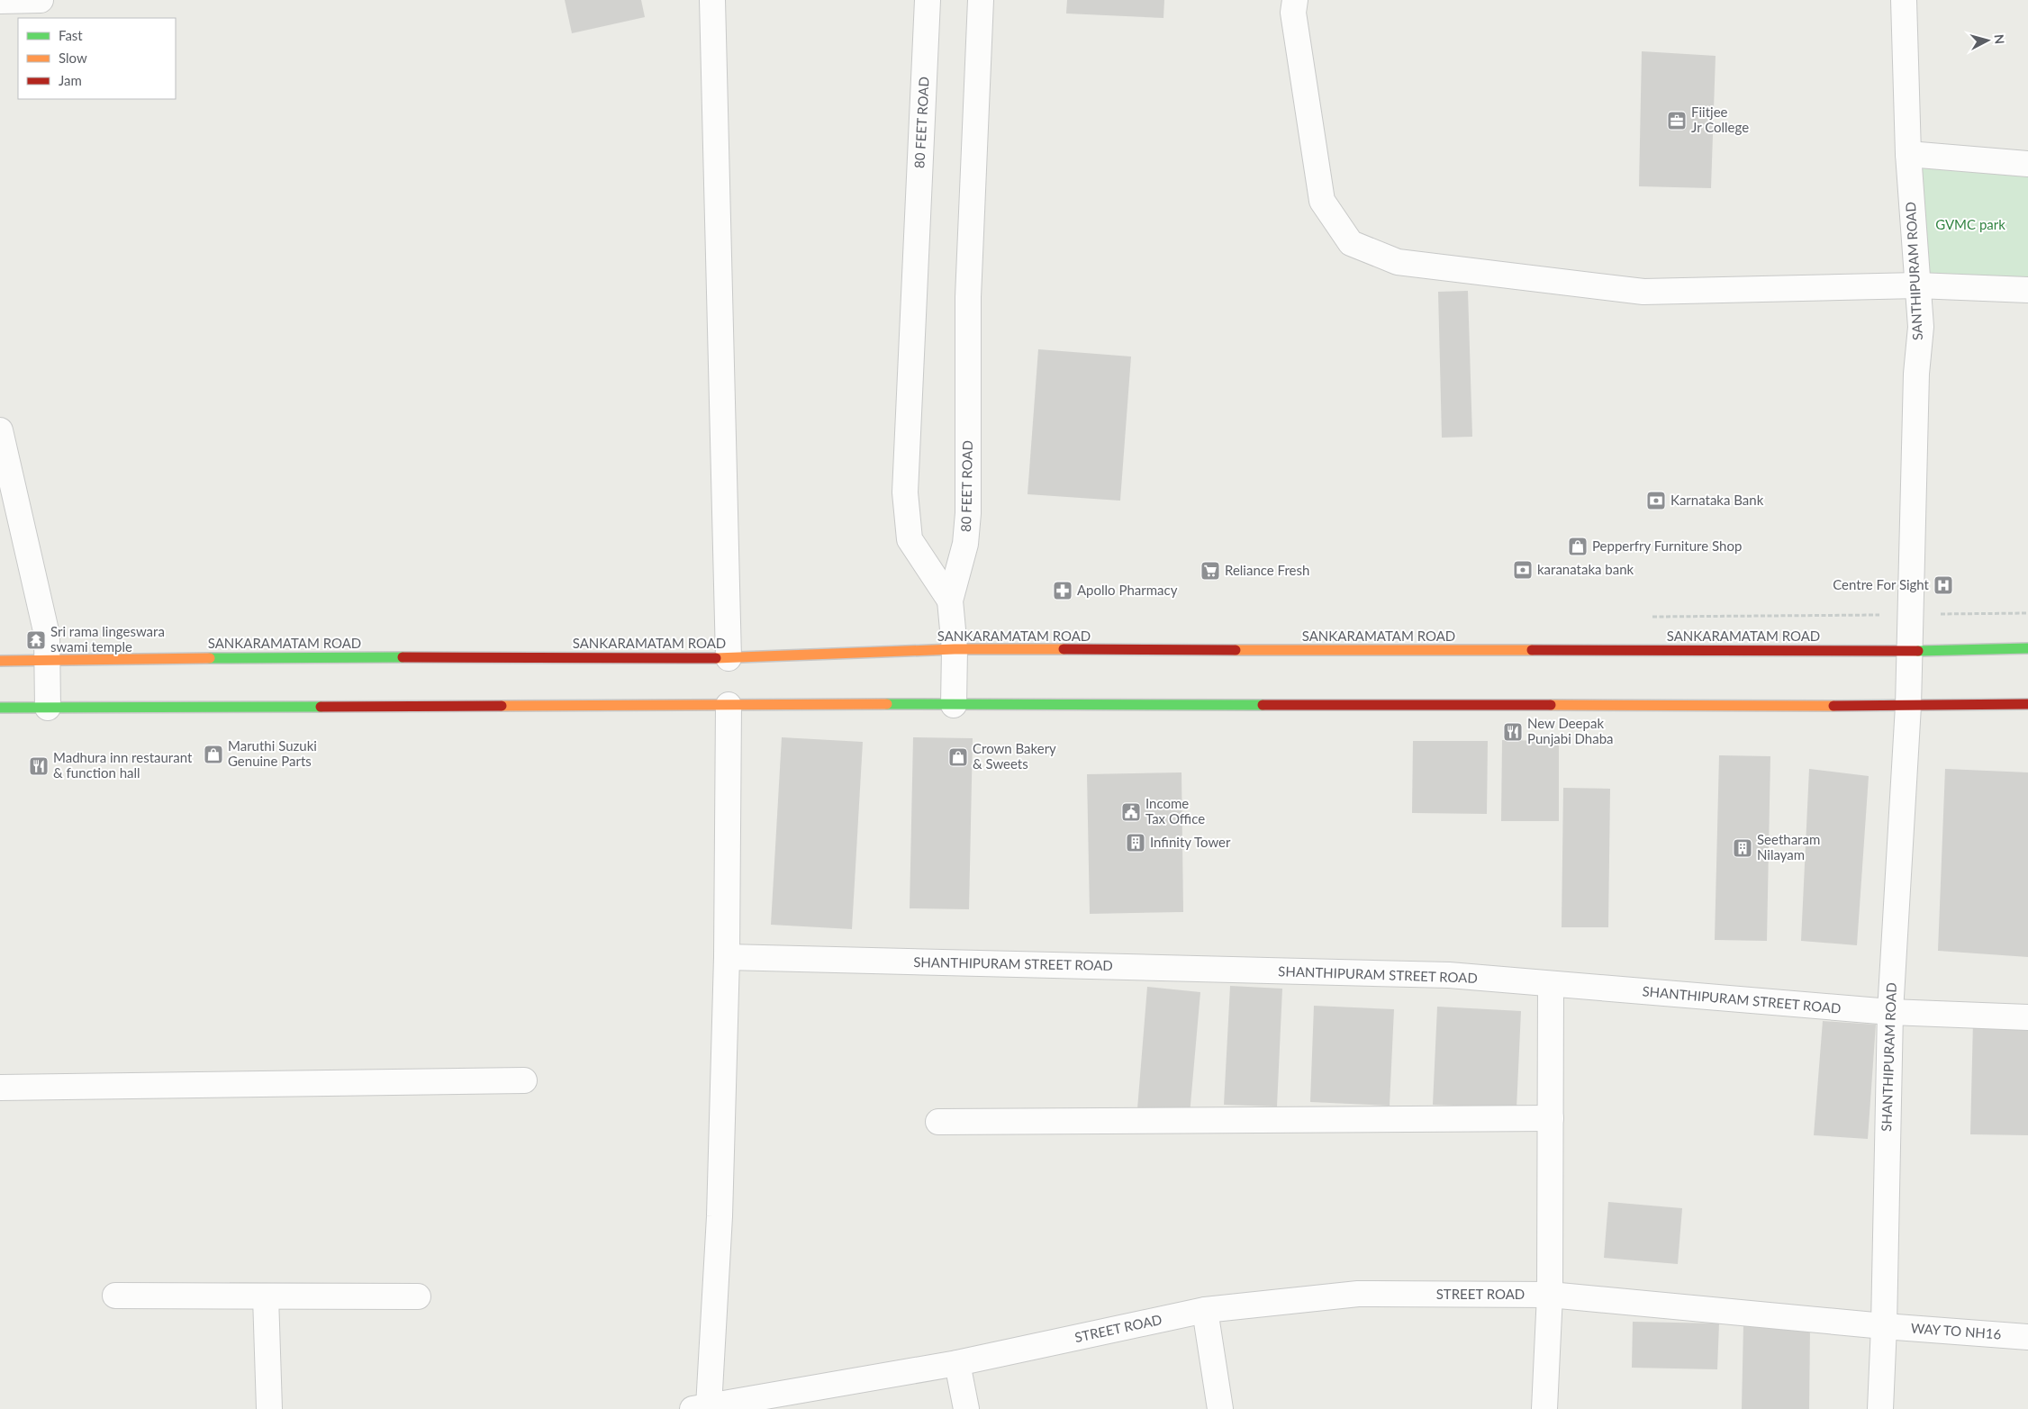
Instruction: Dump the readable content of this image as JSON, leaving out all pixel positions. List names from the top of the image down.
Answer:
{
  "streets": {
    "main road": ["SANKARAMATAM ROAD"],
    "street": [
      "80 FEET ROAD",
      "SANTHIPURAM ROAD",
      "SHANTHIPURAM STREET ROAD",
      "SHANTHIPURAM ROAD",
      "STREET ROAD",
      "WAY TO NH16"
    ]
  },
  "crossings": [
    ["SANTHIPURAM ROAD", "SANKARAMATAM ROAD"],
    ["SANTHIPURAM ROAD", "SHANTHIPURAM ROAD"],
    ["SHANTHIPURAM STREET ROAD", "SHANTHIPURAM ROAD"],
    ["SHANTHIPURAM ROAD", "STREET ROAD"],
    ["SHANTHIPURAM ROAD", "WAY TO NH16"],
    ["STREET ROAD", "WAY TO NH16"]
  ],
  "parks": ["GVMC park"],
  "places": {
    "office": ["Fiitjee Jr College"],
    "bank": ["Karnataka Bank", "karanataka bank"],
    "shop": ["Pepperfry Furniture Shop", "Maruthi Suzuki Genuine Parts", "Crown Bakery & Sweets"],
    "supermarket": ["Reliance Fresh"],
    "hospital": ["Centre For Sight"],
    "pharmacy": ["Apollo Pharmacy"],
    "temple": ["Sri rama lingeswara swami temple"],
    "restaurant": ["New Deepak Punjabi Dhaba", "Madhura inn restaurant & function hall"],
    "public building": ["Income Tax Office"],
    "building": ["Infinity Tower", "Seetharam Nilayam"]
  },
  "legend": ["Fast", "Slow", "Jam"],
  "north": "right"
}
